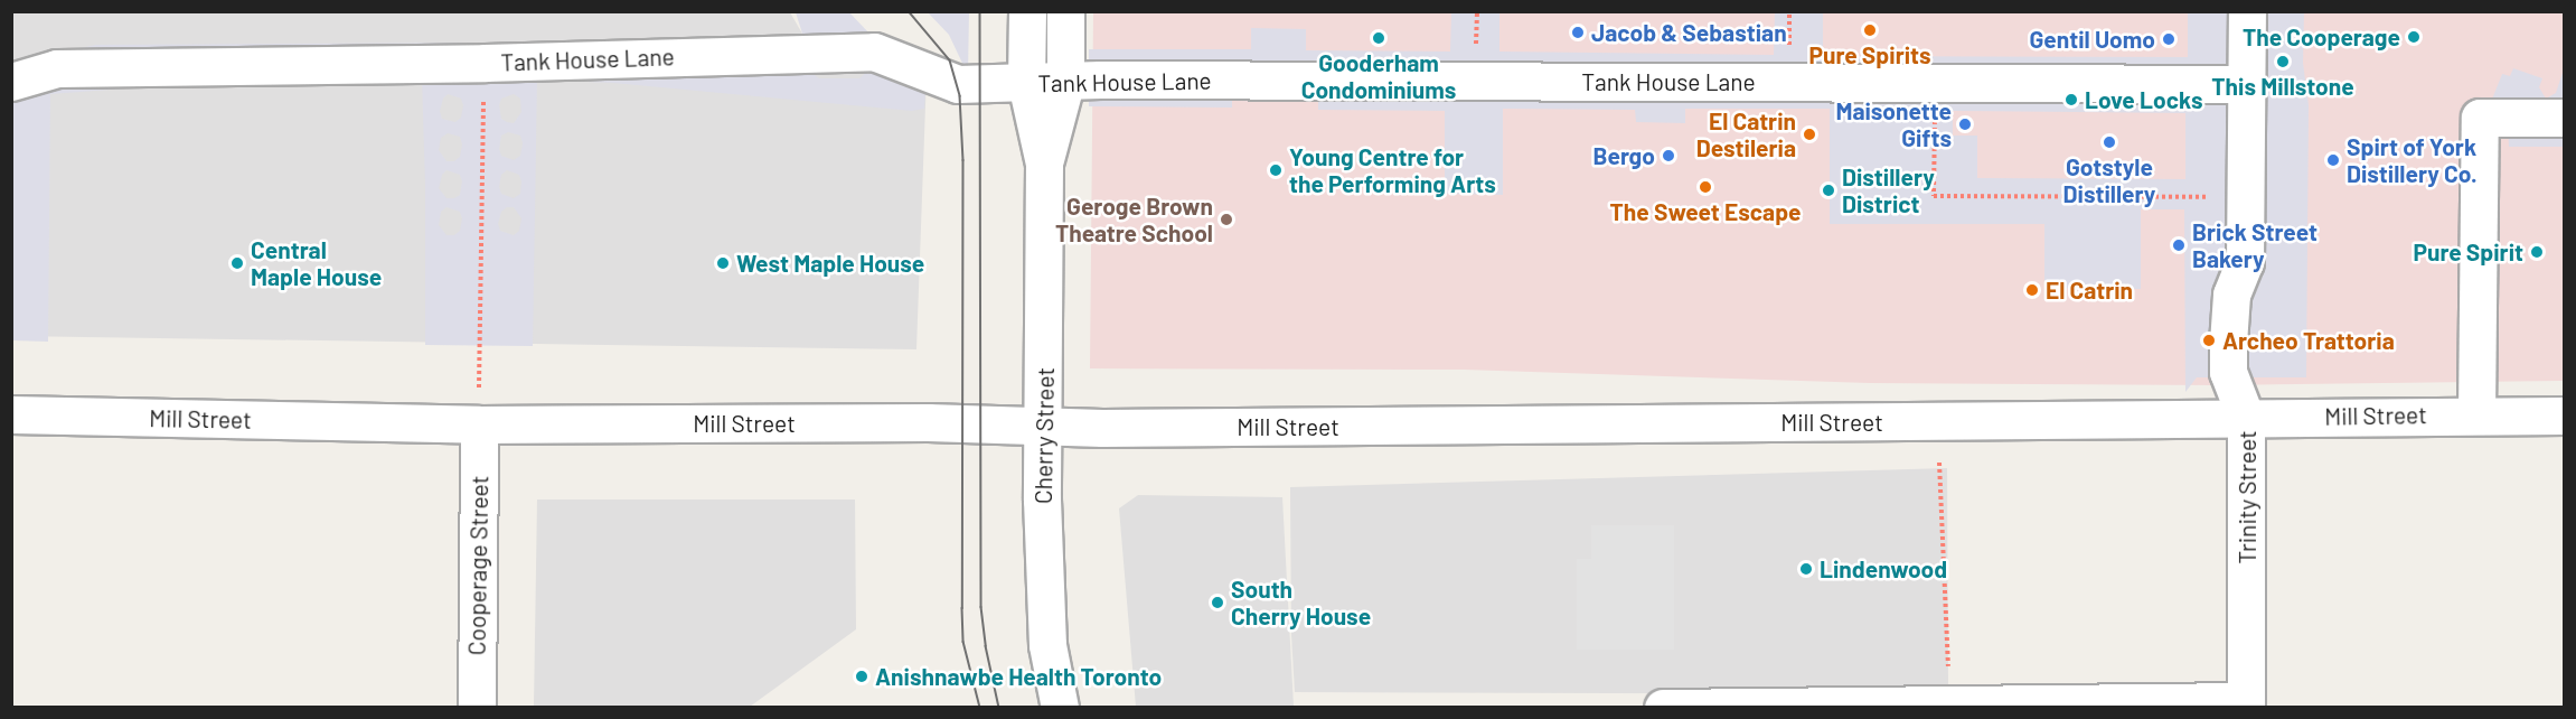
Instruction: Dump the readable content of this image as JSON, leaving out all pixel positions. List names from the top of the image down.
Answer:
{
  "streets": {
    "street": [
      "Tank House Lane",
      "Mill Street",
      "Cherry Street",
      "Trinity Street",
      "Cooperage Street"
    ]
  },
  "crossings": [
    ["Tank House Lane", "Cherry Street"],
    ["Tank House Lane", "Trinity Street"],
    ["Mill Street", "Cherry Street"],
    ["Mill Street", "Trinity Street"],
    ["Mill Street", "Cooperage Street"]
  ],
  "places": [
    "Pure Spirits",
    "Jacob & Sebastian",
    "The Cooperage",
    "Gooderham Condominiums",
    "Gentil Uomo",
    "This Millstone",
    "Love Locks",
    "Maisonette Gifts",
    "El Catrin Destileria",
    "Gotstyle Distillery",
    "Bergo",
    "Spirt of York Distillery Co.",
    "Young Centre for the Performing Arts",
    "The Sweet Escape",
    "Distillery District",
    "Geroge Brown Theatre School",
    "Brick Street Bakery",
    "Pure Spirit",
    "Central Maple House",
    "West Maple House",
    "El Catrin",
    "Archeo Trattoria",
    "Lindenwood",
    "South Cherry House",
    "Anishnawbe Health Toronto"
  ]
}
